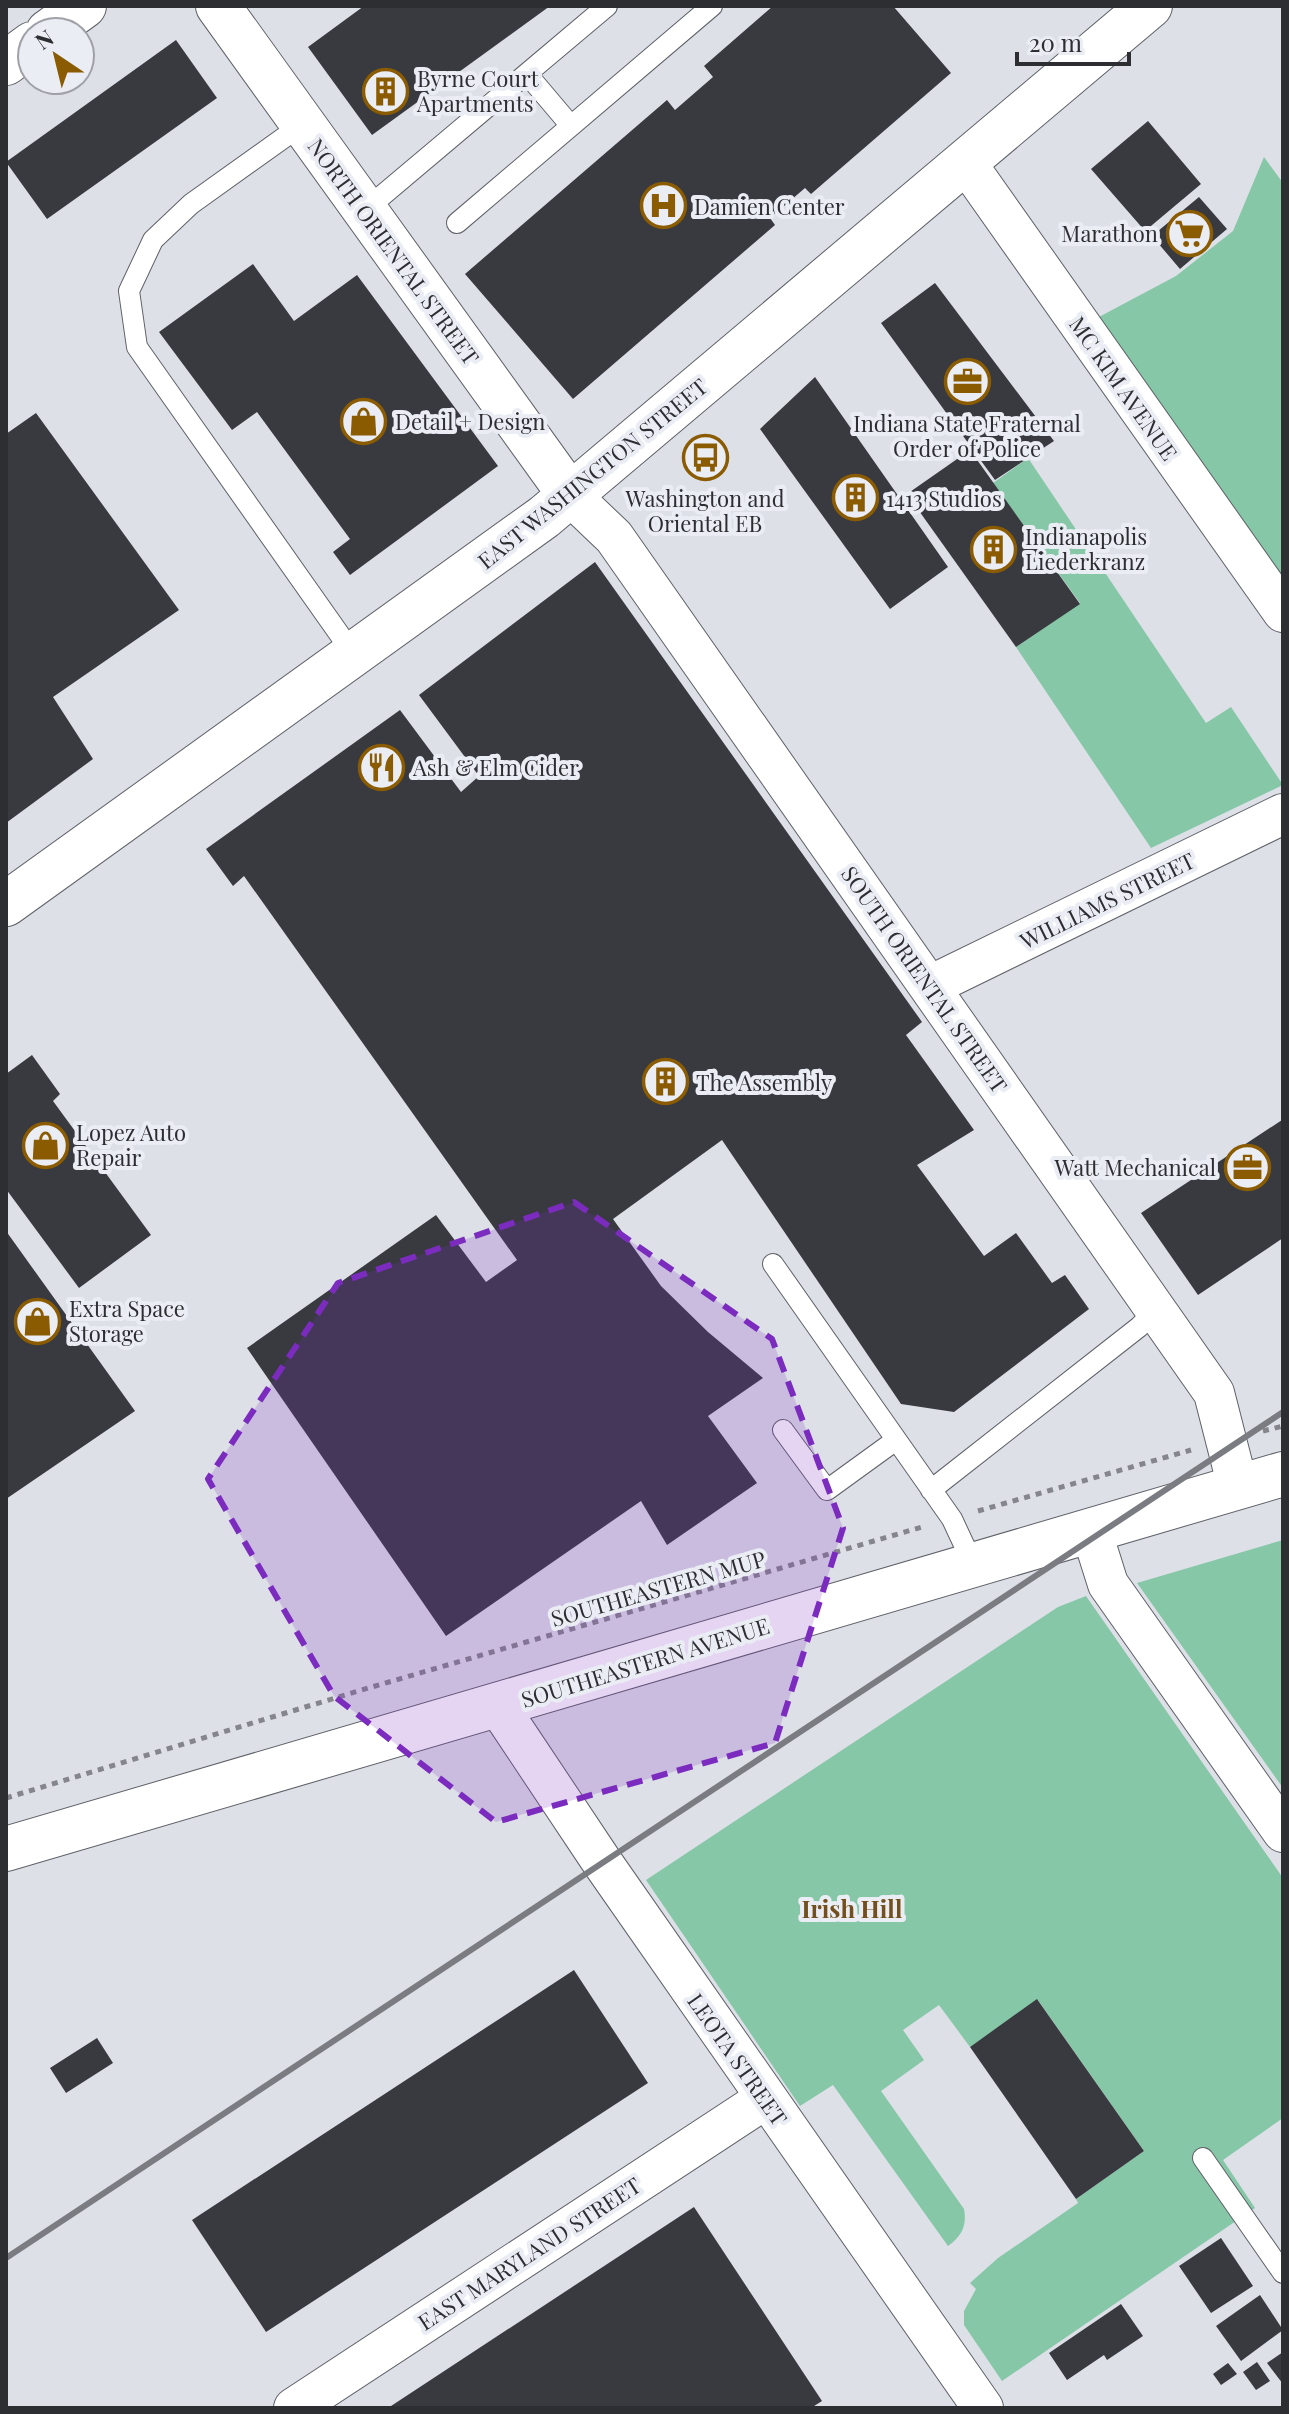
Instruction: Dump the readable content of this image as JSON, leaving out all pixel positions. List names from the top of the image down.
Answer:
{
  "streets": {
    "main road": ["NORTH ORIENTAL STREET", "EAST WASHINGTON STREET", "SOUTHEASTERN AVENUE"],
    "street": [
      "MC KIM AVENUE",
      "WILLIAMS STREET",
      "SOUTH ORIENTAL STREET",
      "LEOTA STREET",
      "EAST MARYLAND STREET"
    ],
    "path": ["SOUTHEASTERN MUP"]
  },
  "crossings": [
    ["NORTH ORIENTAL STREET", "EAST WASHINGTON STREET"],
    ["NORTH ORIENTAL STREET", "SOUTH ORIENTAL STREET"],
    ["MC KIM AVENUE", "EAST WASHINGTON STREET"],
    ["EAST WASHINGTON STREET", "SOUTH ORIENTAL STREET"],
    ["WILLIAMS STREET", "SOUTH ORIENTAL STREET"],
    ["SOUTH ORIENTAL STREET", "SOUTHEASTERN MUP"],
    ["SOUTH ORIENTAL STREET", "SOUTHEASTERN AVENUE"],
    ["SOUTHEASTERN AVENUE", "LEOTA STREET"],
    ["LEOTA STREET", "EAST MARYLAND STREET"]
  ],
  "districts": ["Irish Hill"],
  "places": {
    "building": [
      "Byrne Court Apartments",
      "1413 Studios",
      "Indianapolis Liederkranz",
      "The Assembly"
    ],
    "hospital": ["Damien Center"],
    "supermarket": ["Marathon"],
    "office": ["Indiana State Fraternal Order of Police", "Watt Mechanical"],
    "shop": ["Detail + Design", "Lopez Auto Repair", "Extra Space Storage"],
    "bus stop": ["Washington and Oriental EB"],
    "restaurant": ["Ash & Elm Cider"]
  },
  "scale_bar": "20 m",
  "north": "top left"
}
